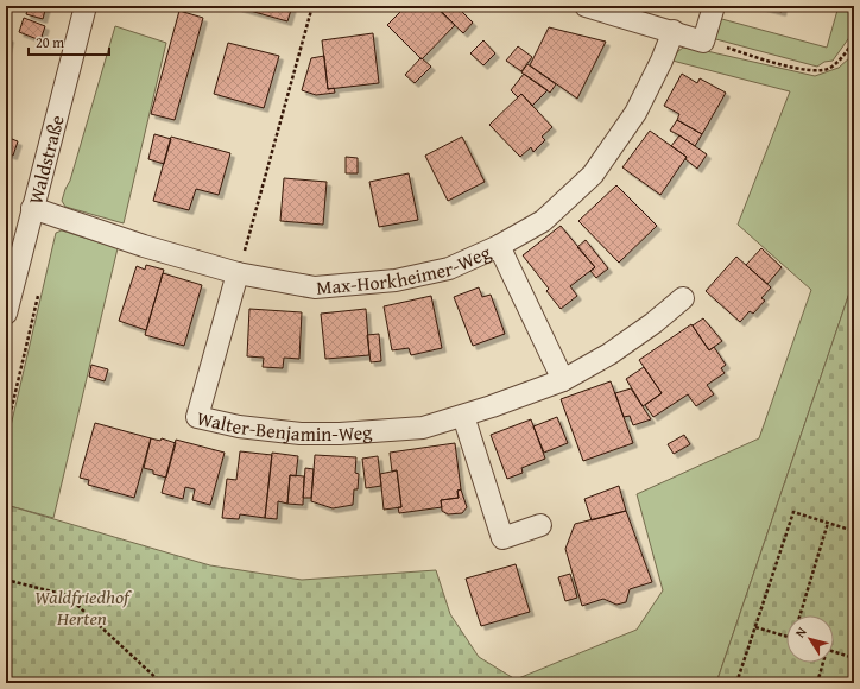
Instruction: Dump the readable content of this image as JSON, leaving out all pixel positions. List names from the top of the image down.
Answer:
{
  "streets": {
    "street": ["Waldstraße", "Max-Horkheimer-Weg", "Walter-Benjamin-Weg"]
  },
  "crossings": [
    ["Waldstraße", "Max-Horkheimer-Weg"],
    ["Max-Horkheimer-Weg", "Walter-Benjamin-Weg"]
  ],
  "parks": ["Waldfriedhof Herten"],
  "scale_bar": "20 m",
  "north": "top left"
}
